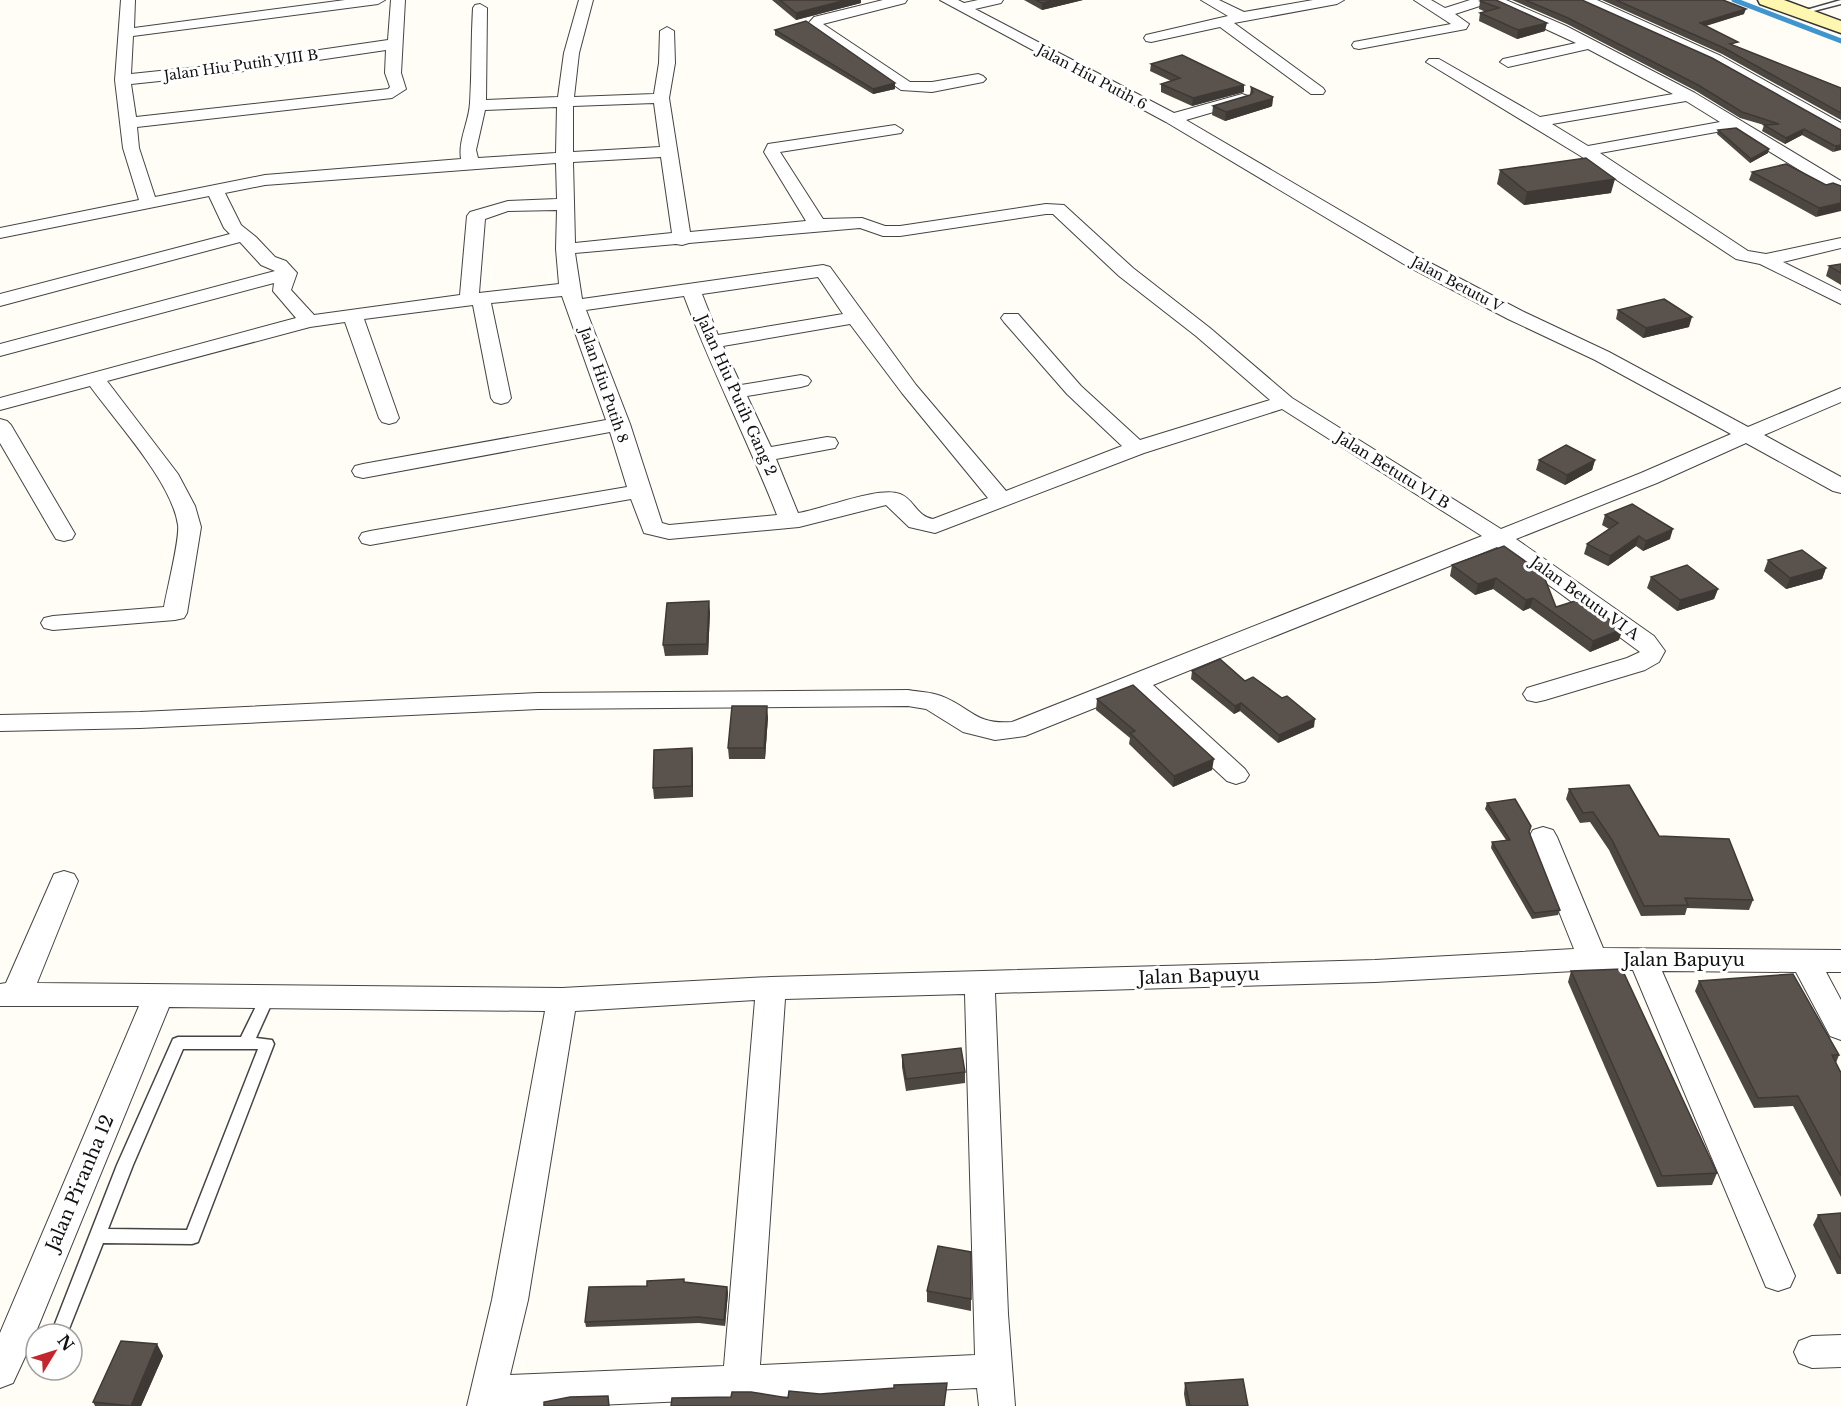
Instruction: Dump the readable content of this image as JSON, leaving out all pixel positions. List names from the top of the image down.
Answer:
{
  "streets": {
    "street": [
      "Jalan Hiu Putih VIII B",
      "Jalan Hiu Putih 6",
      "Jalan Betutu V",
      "Jalan Hiu Putih 8",
      "Jalan Hiu Putih Gang 2",
      "Jalan Betutu VI B",
      "Jalan Betutu VI A",
      "Jalan Bapuyu",
      "Jalan Piranha 12"
    ]
  },
  "crossings": [
    ["Jalan Hiu Putih 6", "Jalan Betutu V"],
    ["Jalan Hiu Putih 8", "Jalan Hiu Putih Gang 2"],
    ["Jalan Hiu Putih 8", "Jalan Betutu VI B"],
    ["Jalan Betutu VI B", "Jalan Betutu VI A"],
    ["Jalan Bapuyu", "Jalan Piranha 12"]
  ],
  "north": "top right"
}
